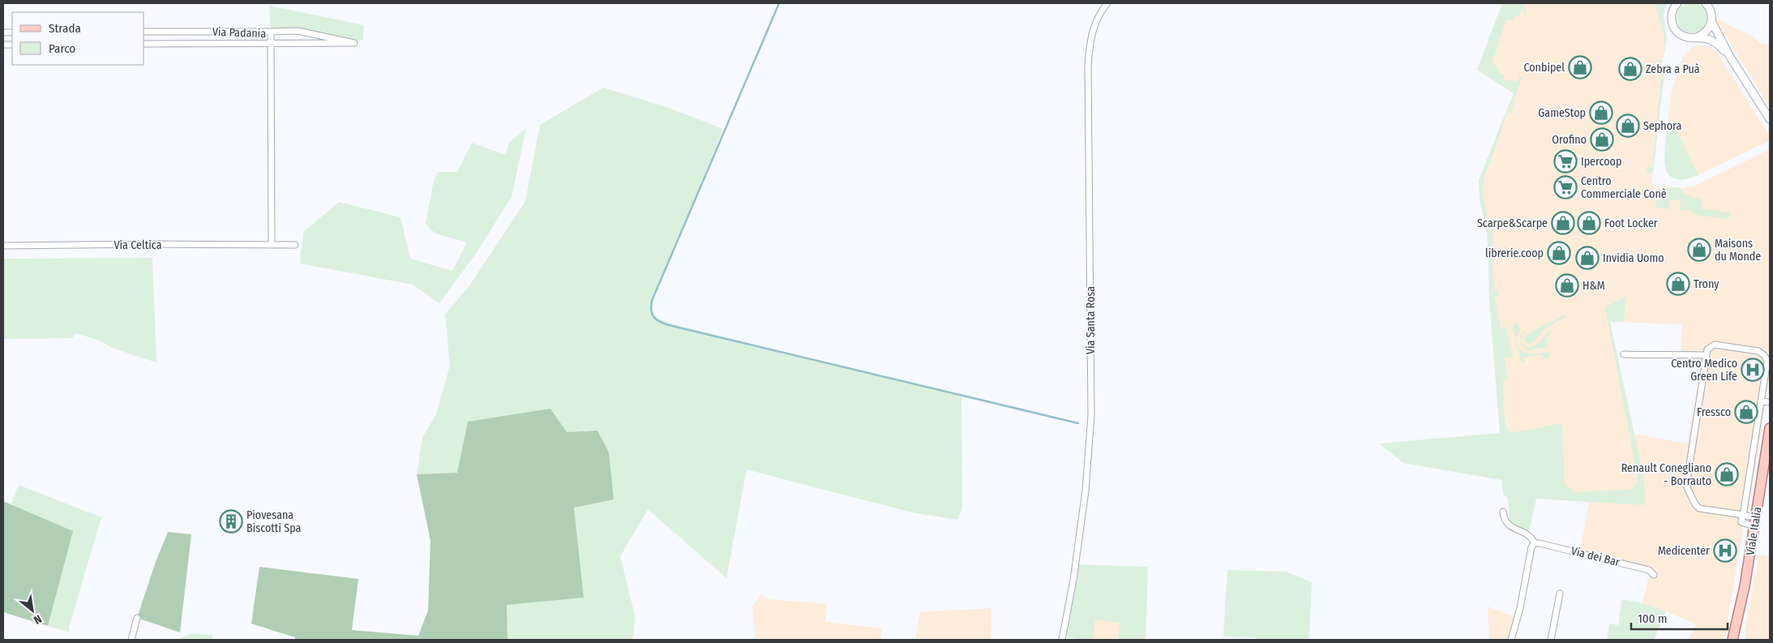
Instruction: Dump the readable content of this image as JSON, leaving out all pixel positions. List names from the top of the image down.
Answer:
{
  "streets": {
    "main road": ["Viale Italia"],
    "street": [
      "Via Padania",
      "Via Celtica",
      "Via Santa Rosa",
      "Via dei Bar"
    ]
  },
  "places": {
    "shop": [
      "Conbipel",
      "Zebra a Puà",
      "GameStop",
      "Sephora",
      "Orofino",
      "Scarpe&Scarpe",
      "Foot Locker",
      "Maisons du Monde",
      "librerie.coop",
      "Invidia Uomo",
      "Trony",
      "H&M",
      "Fressco",
      "Renault Conegliano - Borrauto"
    ],
    "supermarket": ["Ipercoop", "Centro Commerciale Conè"],
    "hospital": ["Centro Medico Green Life", "Medicenter"],
    "building": ["Piovesana Biscotti Spa"]
  },
  "legend": ["Strada", "Parco"],
  "scale_bar": "100 m",
  "north": "bottom right"
}
